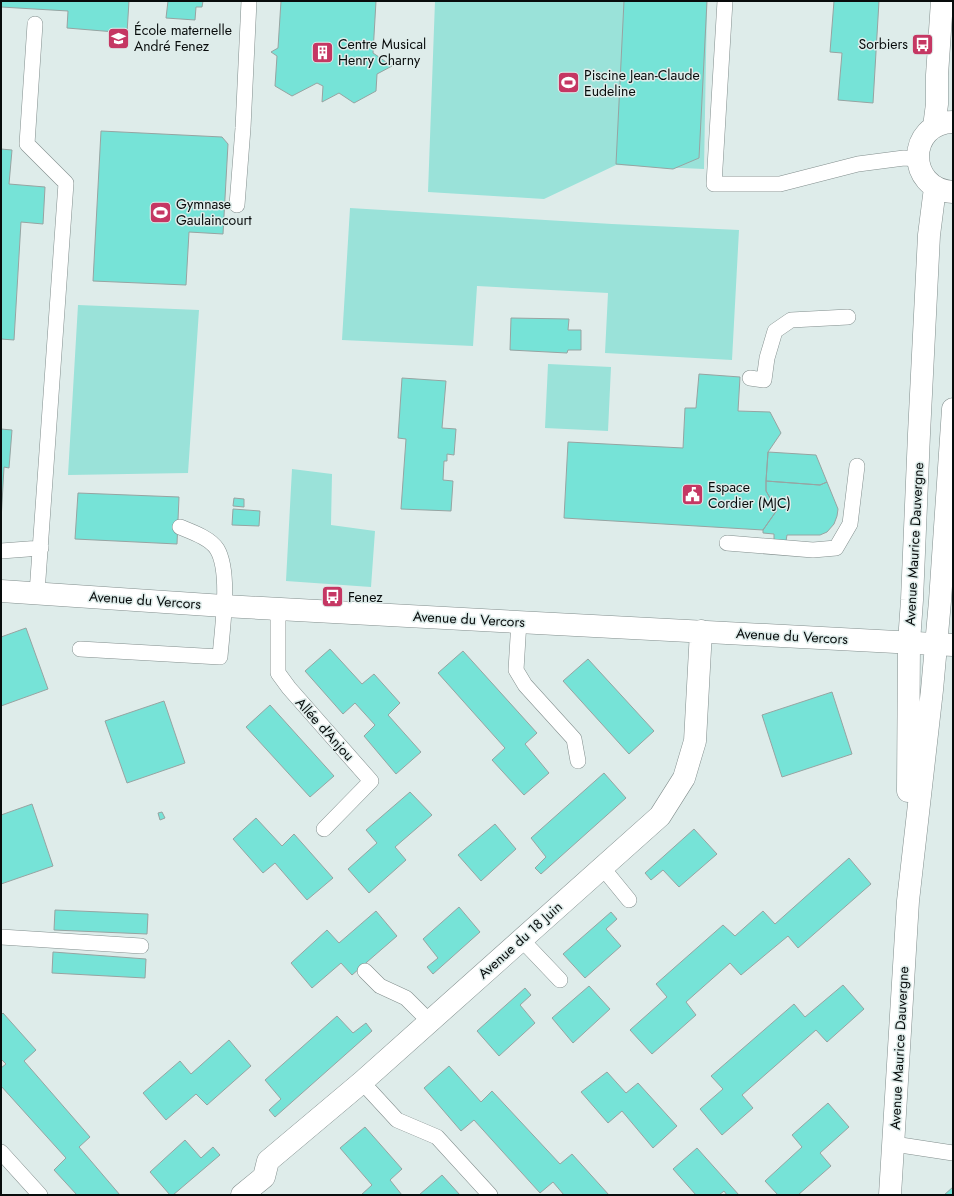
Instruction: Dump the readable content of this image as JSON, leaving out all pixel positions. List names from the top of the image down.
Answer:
{
  "streets": {
    "street": ["Avenue Maurice Dauvergne", "Avenue du Vercors", "Avenue du 18 Juin"],
    "lane": ["Allée d'Anjou"]
  },
  "crossings": [
    ["Avenue Maurice Dauvergne", "Avenue du Vercors"],
    ["Avenue du Vercors", "Allée d'Anjou"],
    ["Avenue du Vercors", "Avenue du 18 Juin"]
  ],
  "places": {
    "school or university": ["École maternelle André Fenez"],
    "bus stop": ["Sorbiers", "Fenez"],
    "building": ["Centre Musical Henry Charny"],
    "sports": ["Piscine Jean-Claude Eudeline", "Gymnase Gaulaincourt"],
    "public building": ["Espace Cordier (MJC)"]
  }
}
